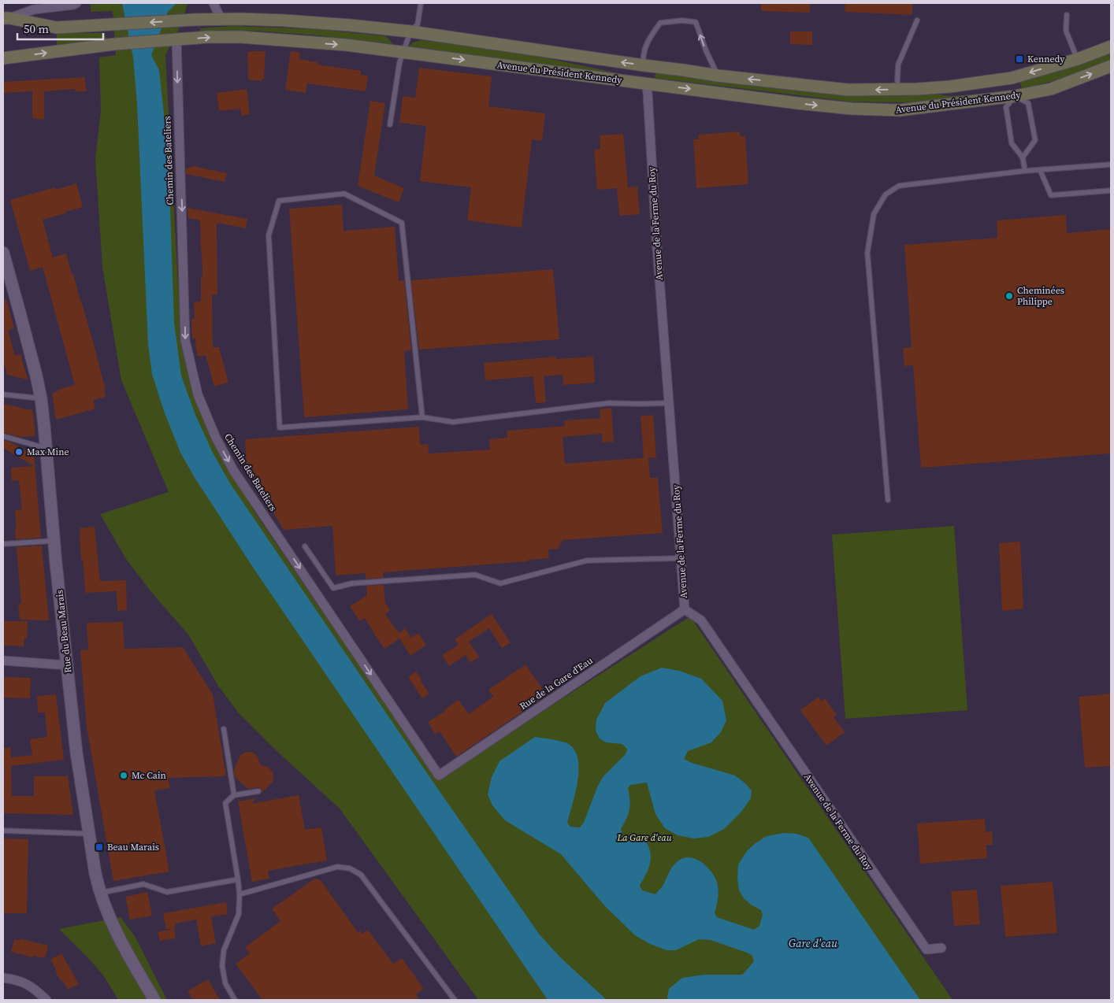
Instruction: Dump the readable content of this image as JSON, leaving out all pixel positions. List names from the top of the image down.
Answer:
{
  "streets": {
    "main road": ["Avenue du Président Kennedy", "Avenue de la Ferme du Roy"],
    "street": ["Chemin des Bateliers", "Rue du Beau Marais", "Rue de la Gare d'Eau"]
  },
  "crossings": [
    ["Avenue du Président Kennedy", "Chemin des Bateliers"],
    ["Avenue du Président Kennedy", "Avenue de la Ferme du Roy"],
    ["Chemin des Bateliers", "Rue de la Gare d'Eau"],
    ["Avenue de la Ferme du Roy", "Rue de la Gare d'Eau"]
  ],
  "one_way": ["Chemin des Bateliers"],
  "water": ["Gare d'eau"],
  "parks": ["La Gare d'eau"],
  "places": {
    "transit": ["Kennedy", "Beau Marais"],
    "other": ["Cheminées Philippe", "Max Mine", "Mc Cain"]
  },
  "scale_bar": "50 m"
}
